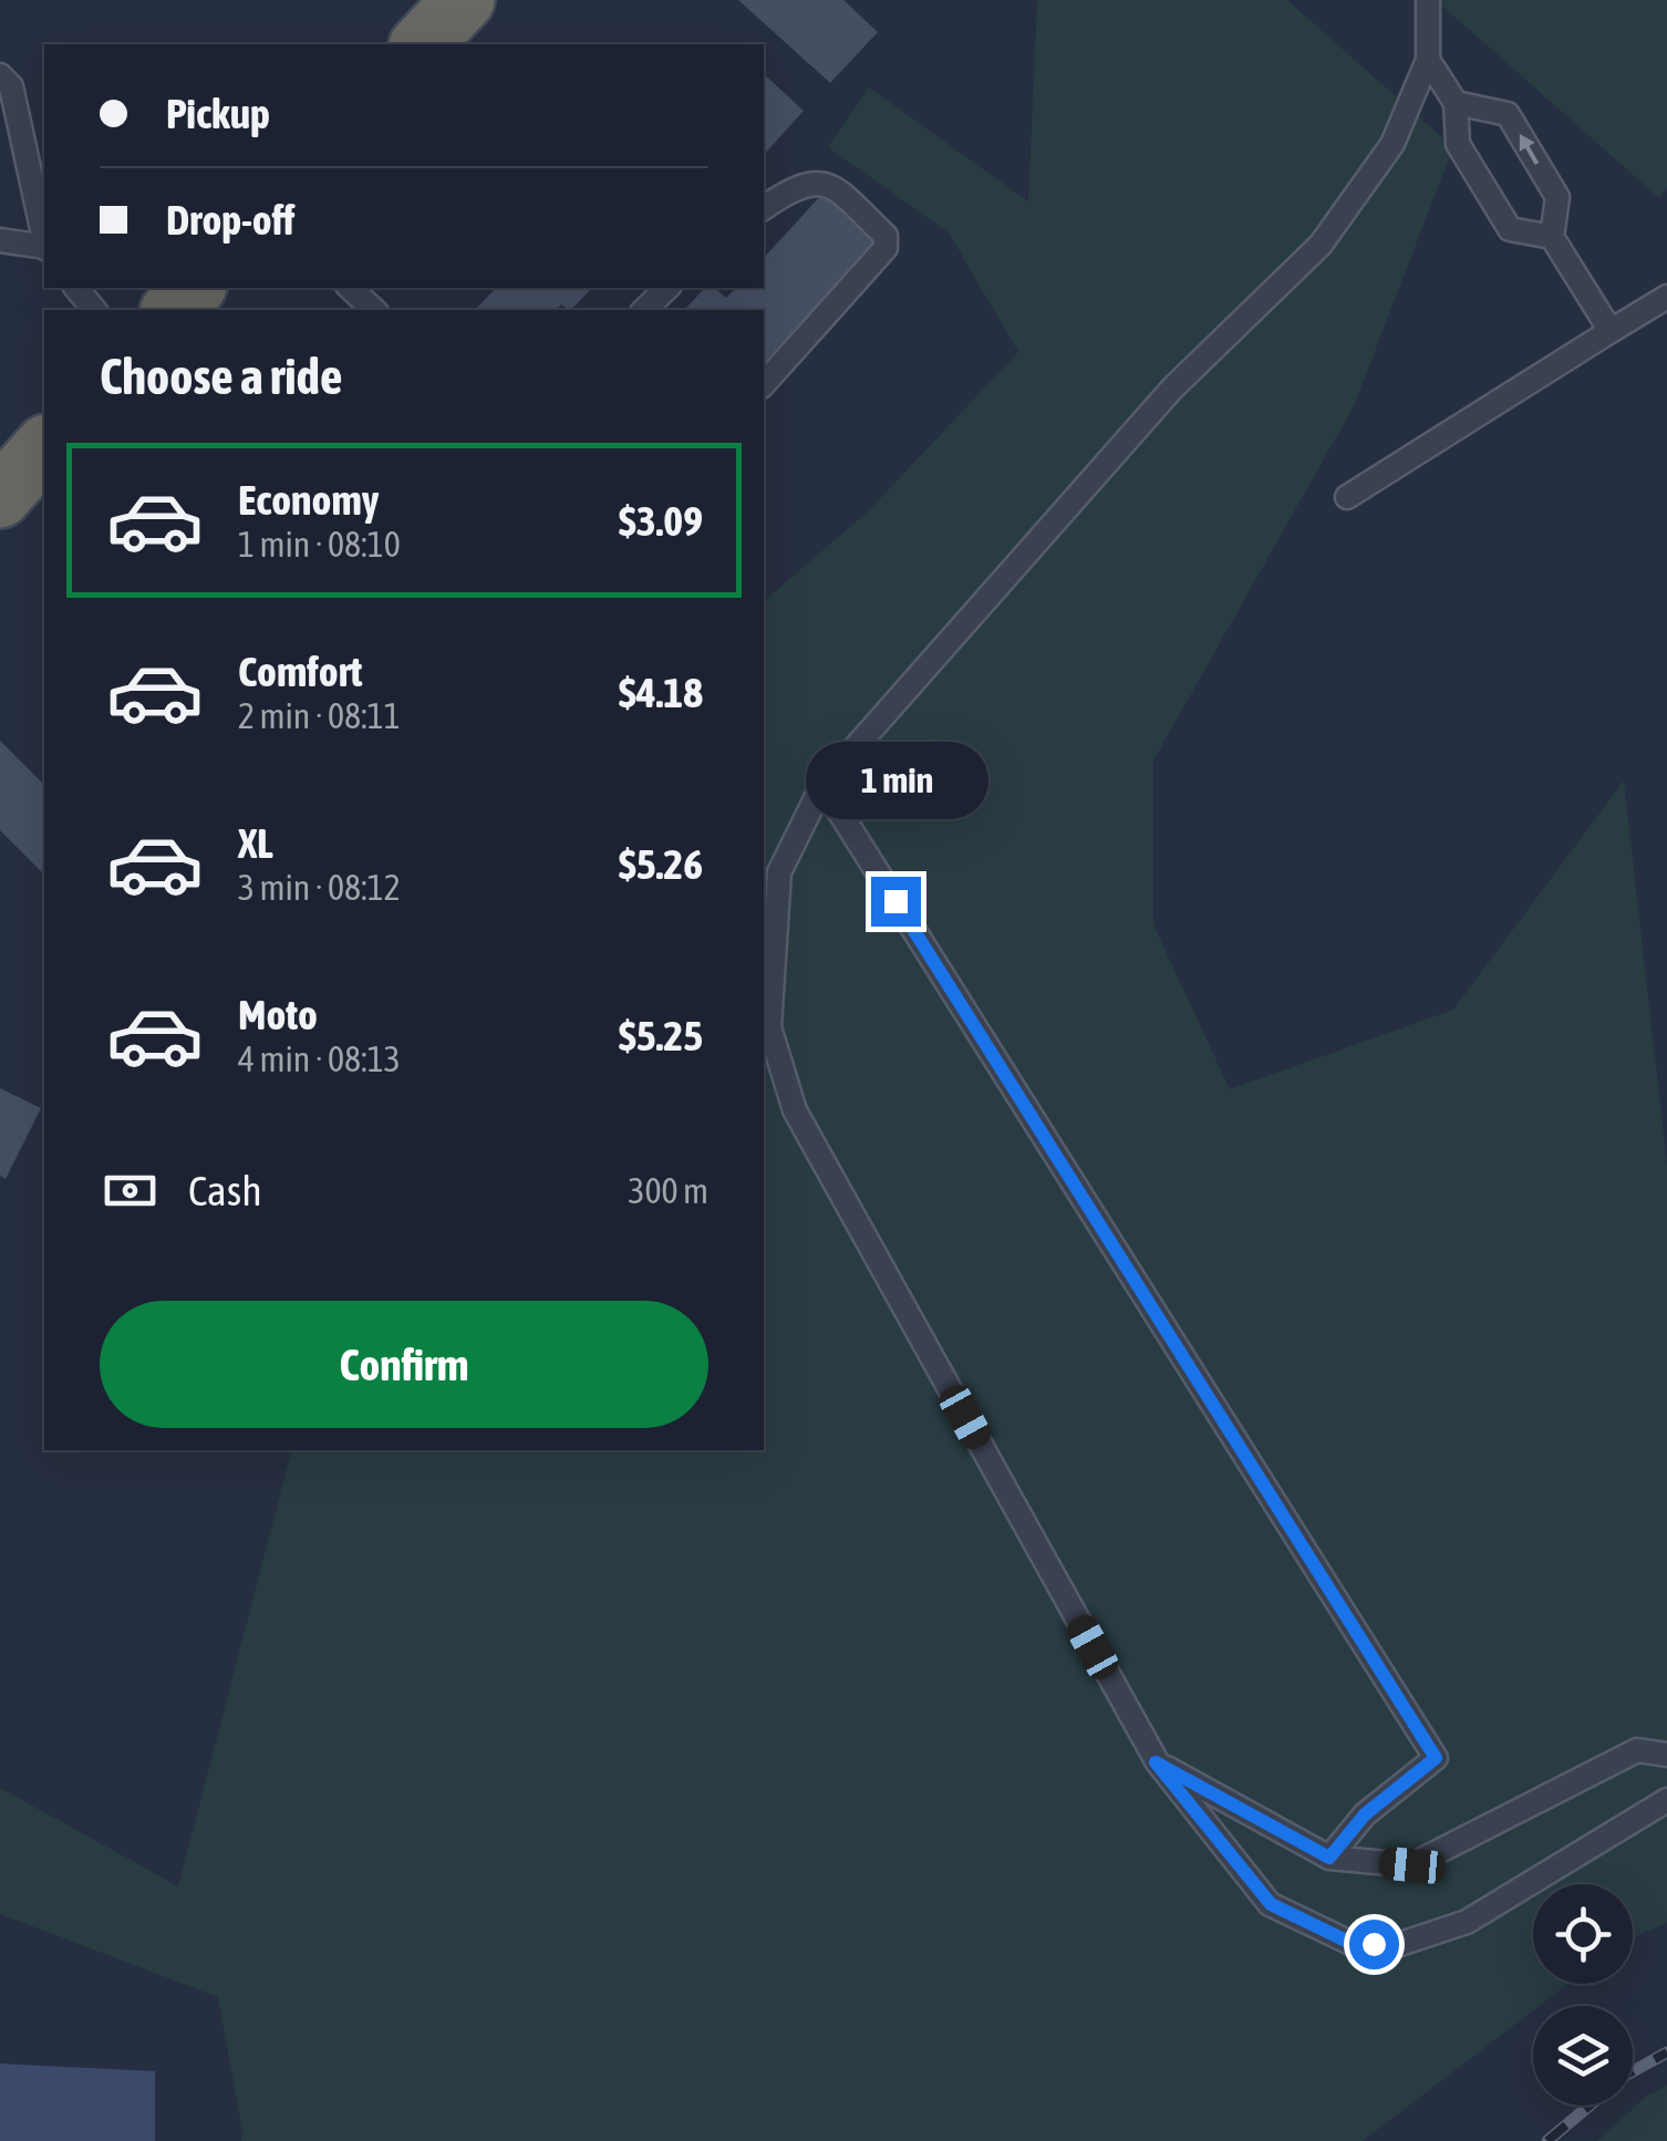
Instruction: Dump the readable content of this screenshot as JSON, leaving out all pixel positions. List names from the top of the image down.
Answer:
{
  "page": {
    "banner": ["Pickup", "Drop-off"],
    "heading": "Choose a ride",
    "list": [
      {
        "name": "Economy",
        "note": "1 min · 08:10",
        "value": "$3.09"
      },
      {
        "name": "Comfort",
        "note": "2 min · 08:11",
        "value": "$4.18"
      },
      {
        "name": "XL",
        "note": "3 min · 08:12",
        "value": "$5.26"
      },
      {
        "name": "Moto",
        "note": "4 min · 08:13",
        "value": "$5.25"
      }
    ],
    "bubble": "1 min",
    "pay": ["Cash", "300 m"],
    "buttons": "Confirm"
  }
}
